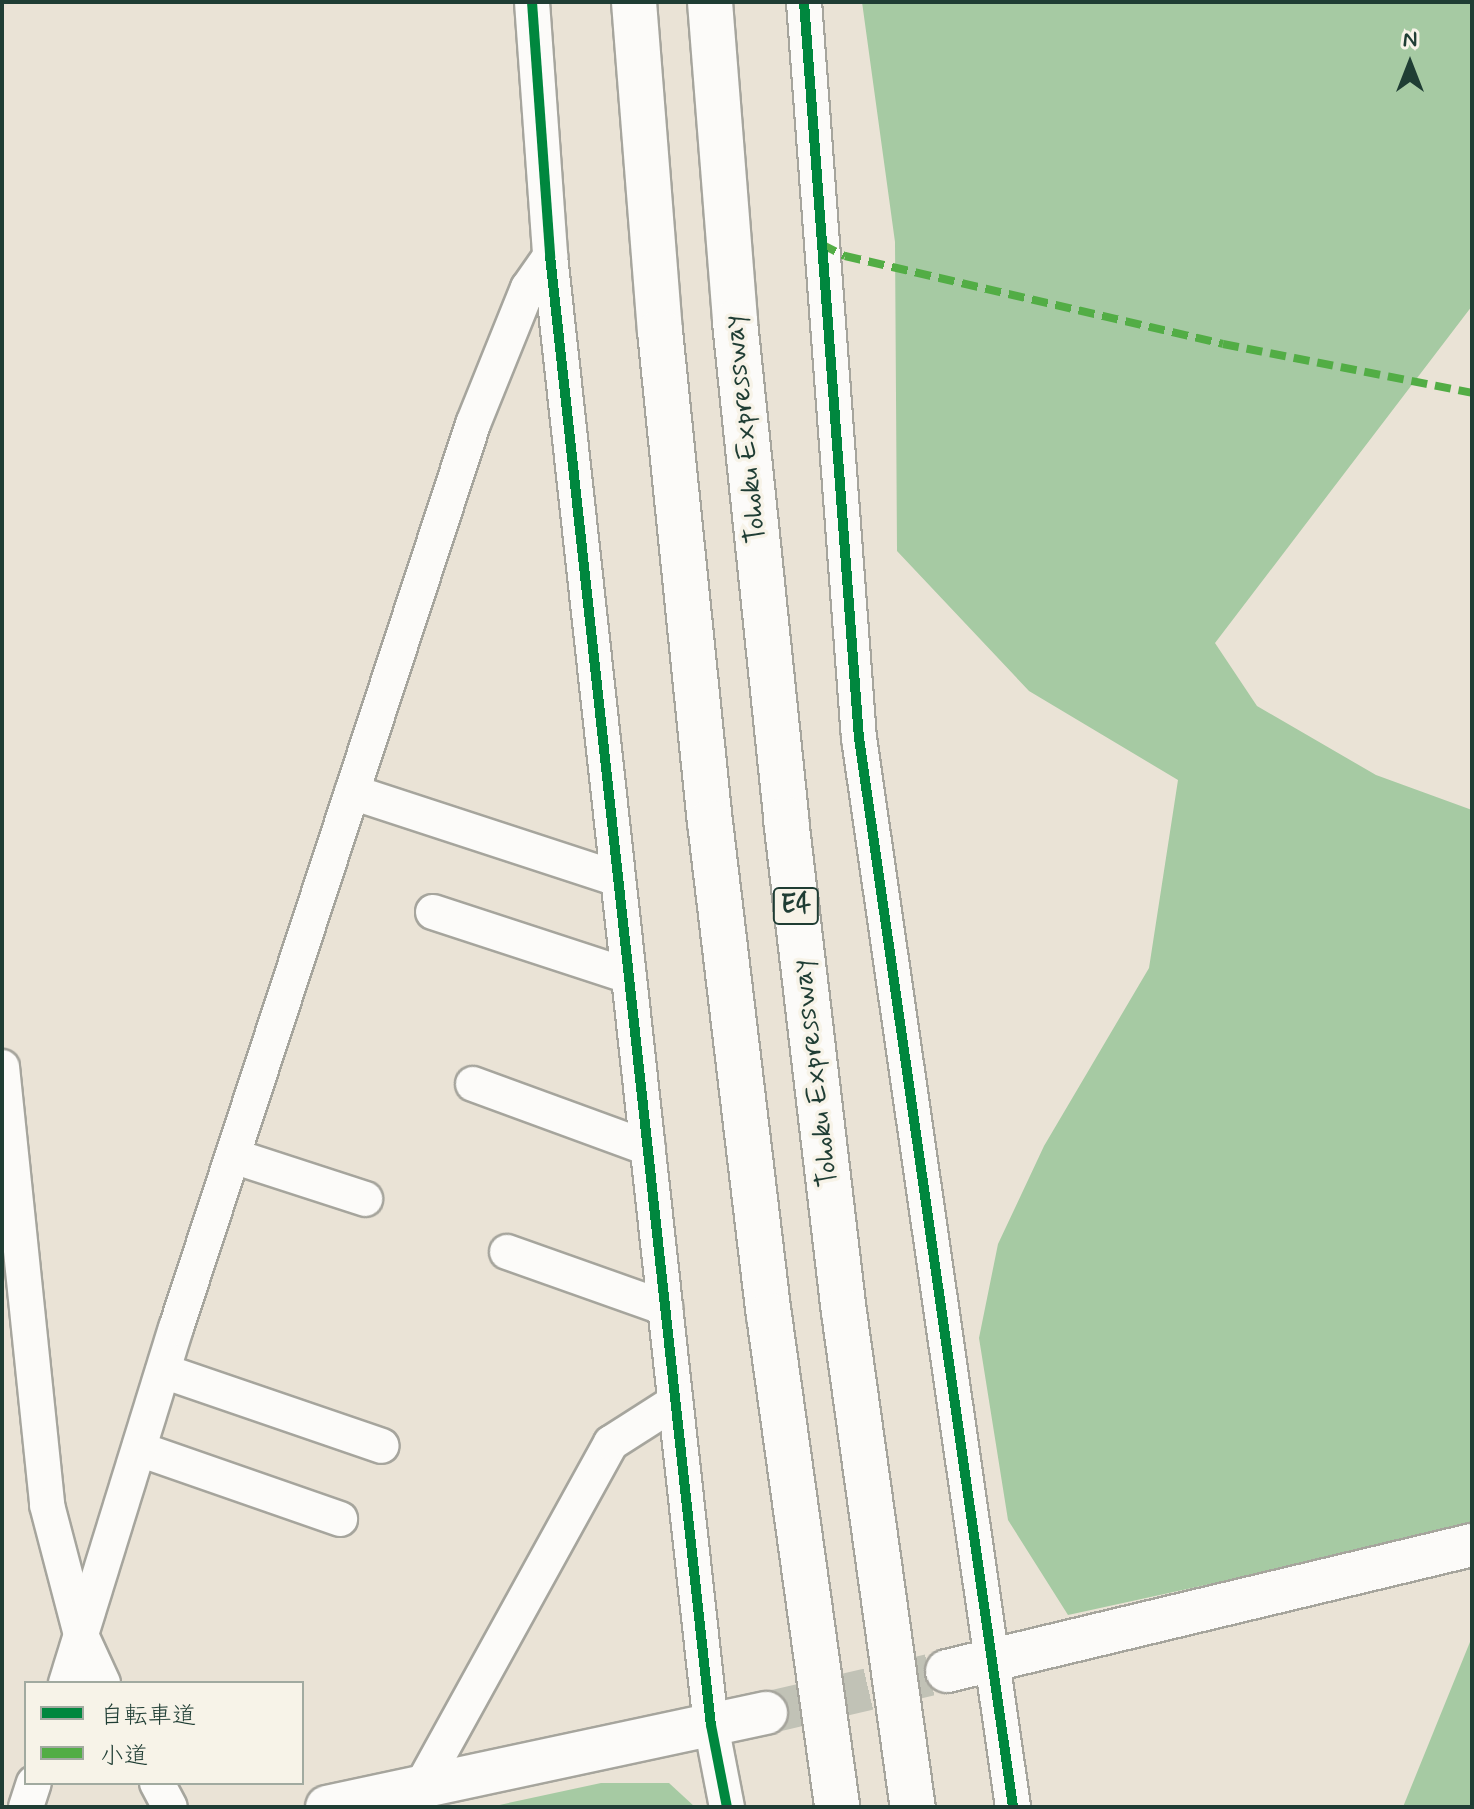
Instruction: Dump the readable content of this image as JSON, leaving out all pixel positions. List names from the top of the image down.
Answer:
{
  "streets": {
    "highway": ["Tohoku Expressway", "E4"]
  },
  "legend": ["自転車道", "小道"],
  "north": "top"
}
